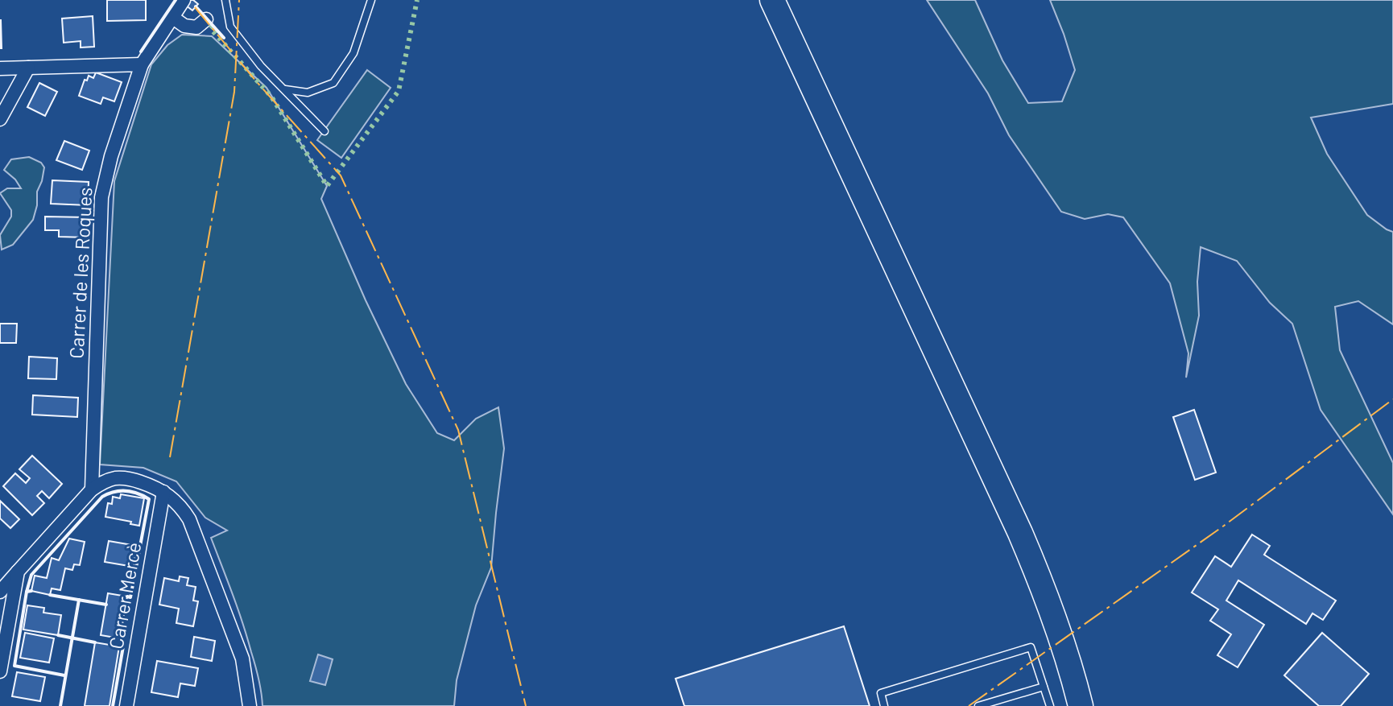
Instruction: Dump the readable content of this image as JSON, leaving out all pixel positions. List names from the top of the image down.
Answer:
{
  "streets": {
    "street": ["Carrer de les Roques", "Carrer Mercè"]
  }
}
